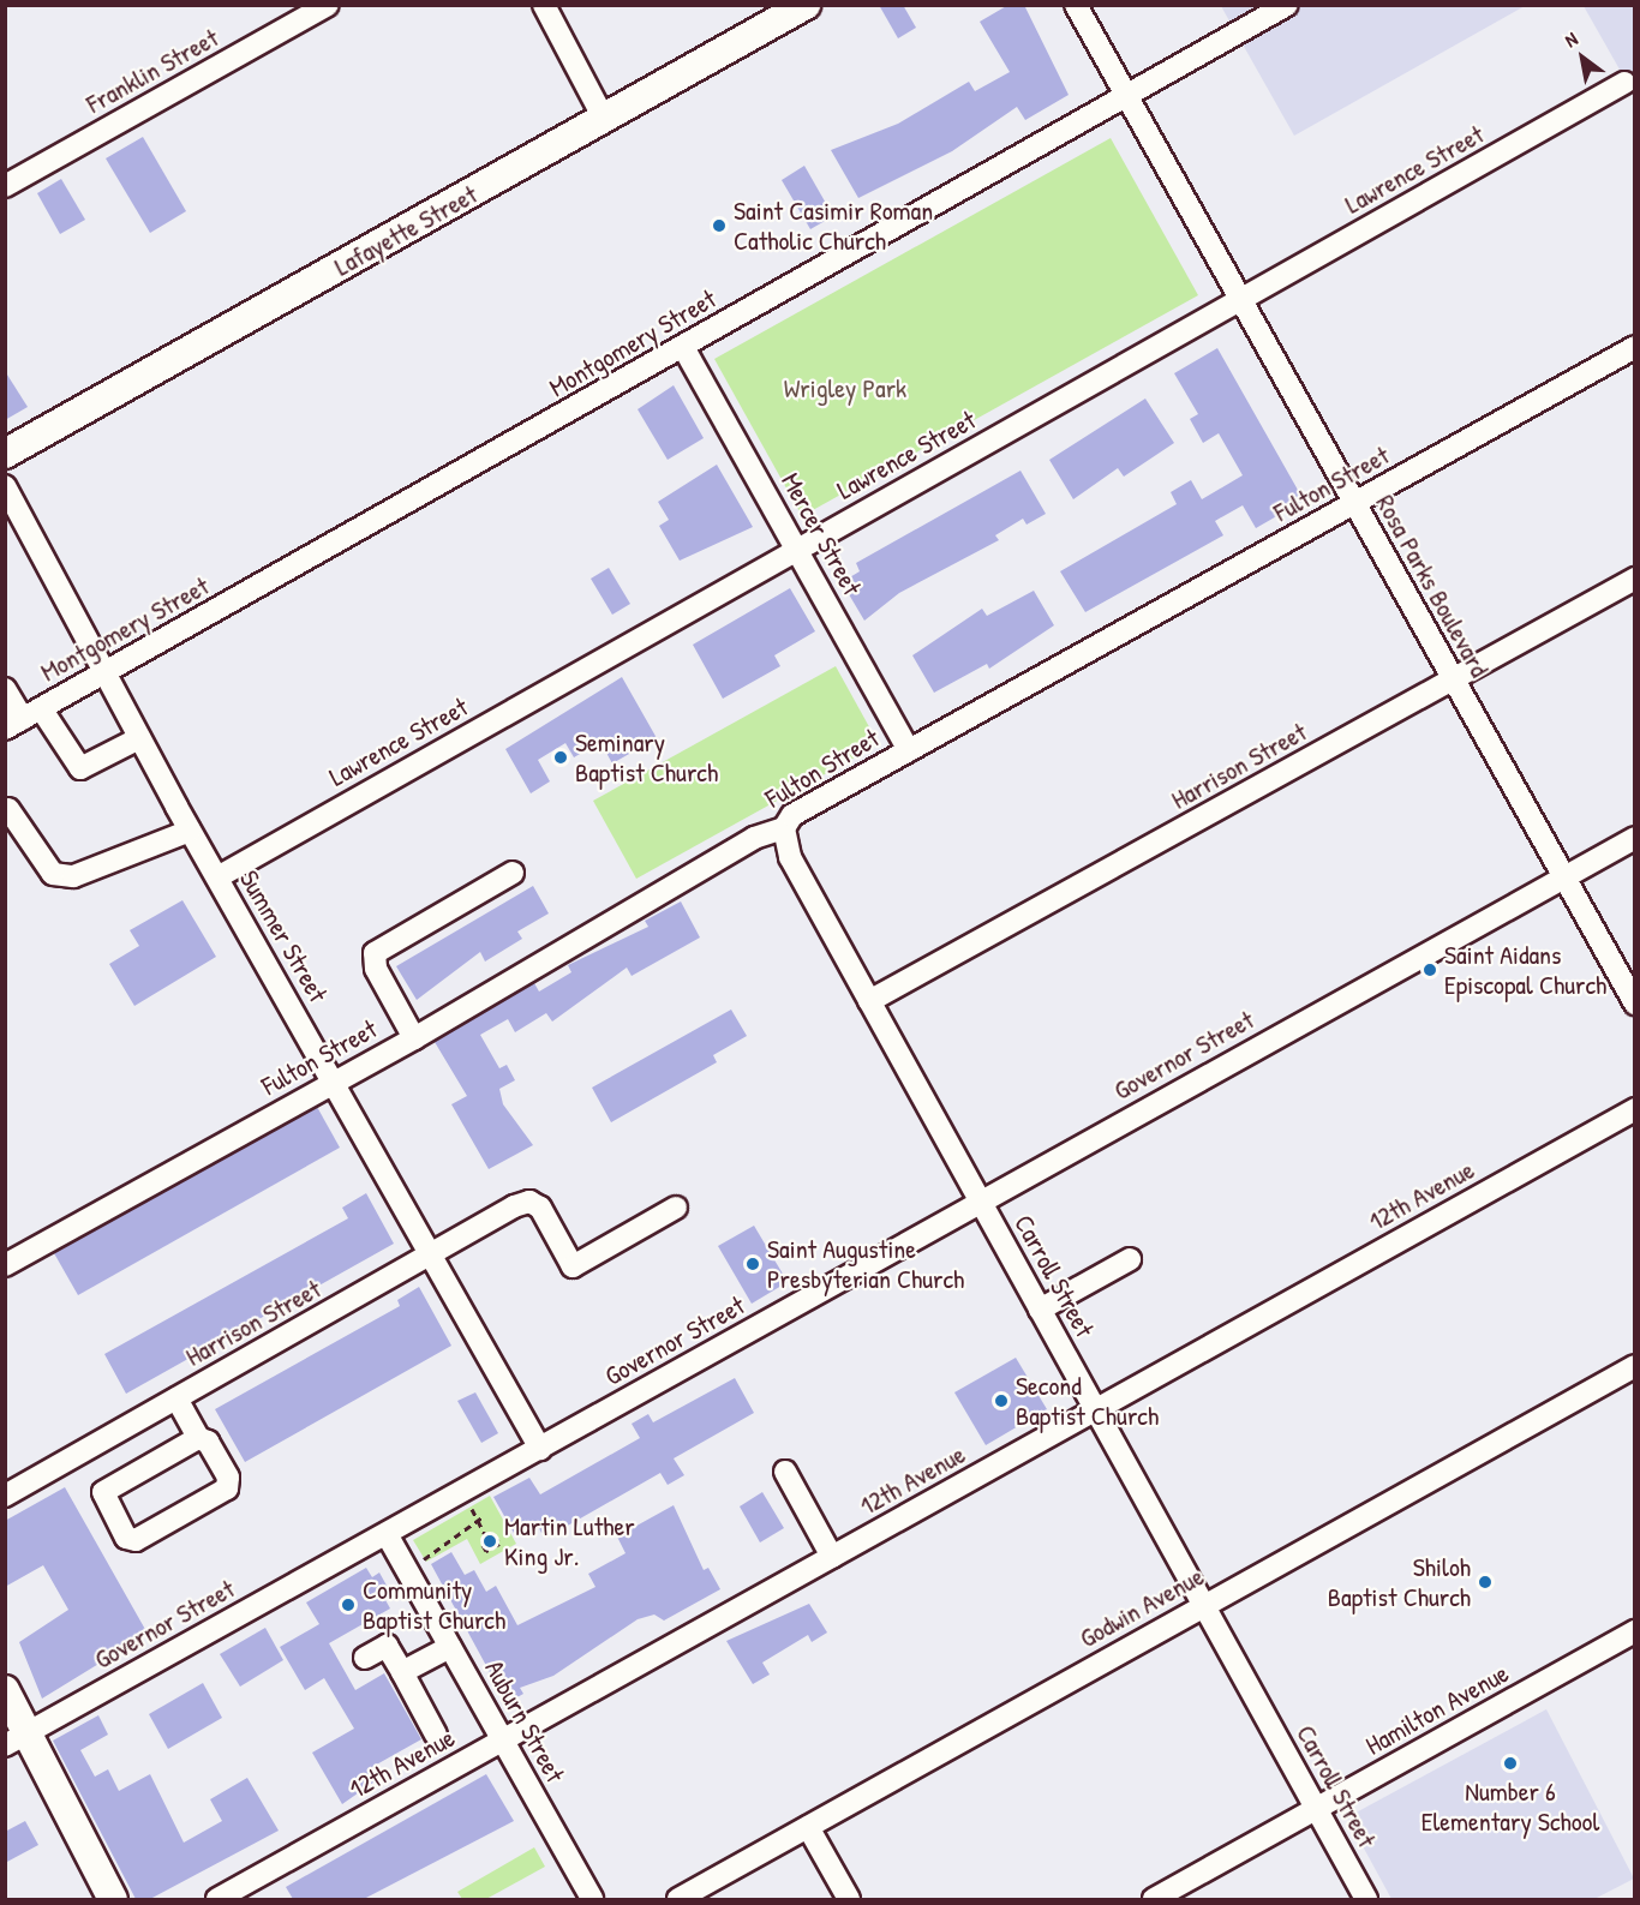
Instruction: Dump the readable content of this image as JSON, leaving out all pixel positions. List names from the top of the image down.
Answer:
{
  "streets": {
    "main road": ["Lafayette Street"],
    "street": [
      "Franklin Street",
      "Lawrence Street",
      "Montgomery Street",
      "Fulton Street",
      "Mercer Street",
      "Rosa Parks Boulevard",
      "Harrison Street",
      "Summer Street",
      "Governor Street",
      "12th Avenue",
      "Carroll Street",
      "Godwin Avenue",
      "Hamilton Avenue",
      "Auburn Street"
    ]
  },
  "crossings": [
    ["Lawrence Street", "Mercer Street"],
    ["Lawrence Street", "Rosa Parks Boulevard"],
    ["Lawrence Street", "Summer Street"],
    ["Montgomery Street", "Mercer Street"],
    ["Montgomery Street", "Rosa Parks Boulevard"],
    ["Montgomery Street", "Summer Street"],
    ["Fulton Street", "Mercer Street"],
    ["Fulton Street", "Rosa Parks Boulevard"],
    ["Fulton Street", "Summer Street"],
    ["Fulton Street", "Carroll Street"],
    ["Rosa Parks Boulevard", "Harrison Street"],
    ["Rosa Parks Boulevard", "Governor Street"],
    ["Harrison Street", "Summer Street"],
    ["Harrison Street", "Carroll Street"],
    ["Summer Street", "Governor Street"],
    ["Governor Street", "Carroll Street"],
    ["Governor Street", "Auburn Street"],
    ["12th Avenue", "Carroll Street"],
    ["12th Avenue", "Auburn Street"],
    ["Carroll Street", "Godwin Avenue"],
    ["Carroll Street", "Hamilton Avenue"]
  ],
  "parks": ["Wrigley Park"],
  "places": [
    "Saint Casimir Roman Catholic Church",
    "Seminary Baptist Church",
    "Saint Aidans Episcopal Church",
    "Saint Augustine Presbyterian Church",
    "Second Baptist Church",
    "Martin Luther King Jr.",
    "Shiloh Baptist Church",
    "Community Baptist Church",
    "Number 6 Elementary School"
  ],
  "north": "top left"
}
